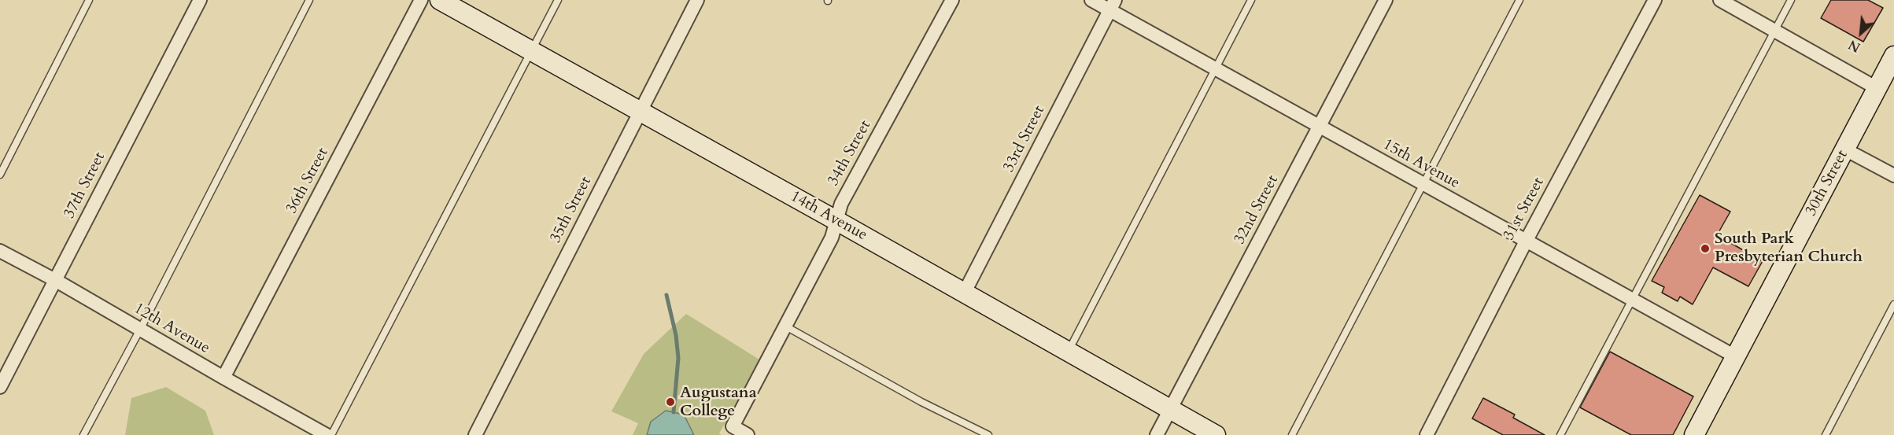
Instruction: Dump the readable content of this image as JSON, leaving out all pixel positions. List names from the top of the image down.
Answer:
{
  "streets": {
    "street": [
      "33rd Street",
      "34th Street",
      "15th Avenue",
      "36th Street",
      "30th Street",
      "37th Street",
      "31st Street",
      "35th Street",
      "32nd Street",
      "14th Avenue",
      "12th Avenue"
    ]
  },
  "crossings": [
    ["33rd Street", "15th Avenue"],
    ["33rd Street", "14th Avenue"],
    ["34th Street", "14th Avenue"],
    ["15th Avenue", "30th Street"],
    ["15th Avenue", "31st Street"],
    ["15th Avenue", "32nd Street"],
    ["36th Street", "12th Avenue"],
    ["37th Street", "12th Avenue"],
    ["35th Street", "14th Avenue"],
    ["32nd Street", "14th Avenue"]
  ],
  "places": ["South Park Presbyterian Church", "Augustana College"],
  "north": "bottom left"
}
